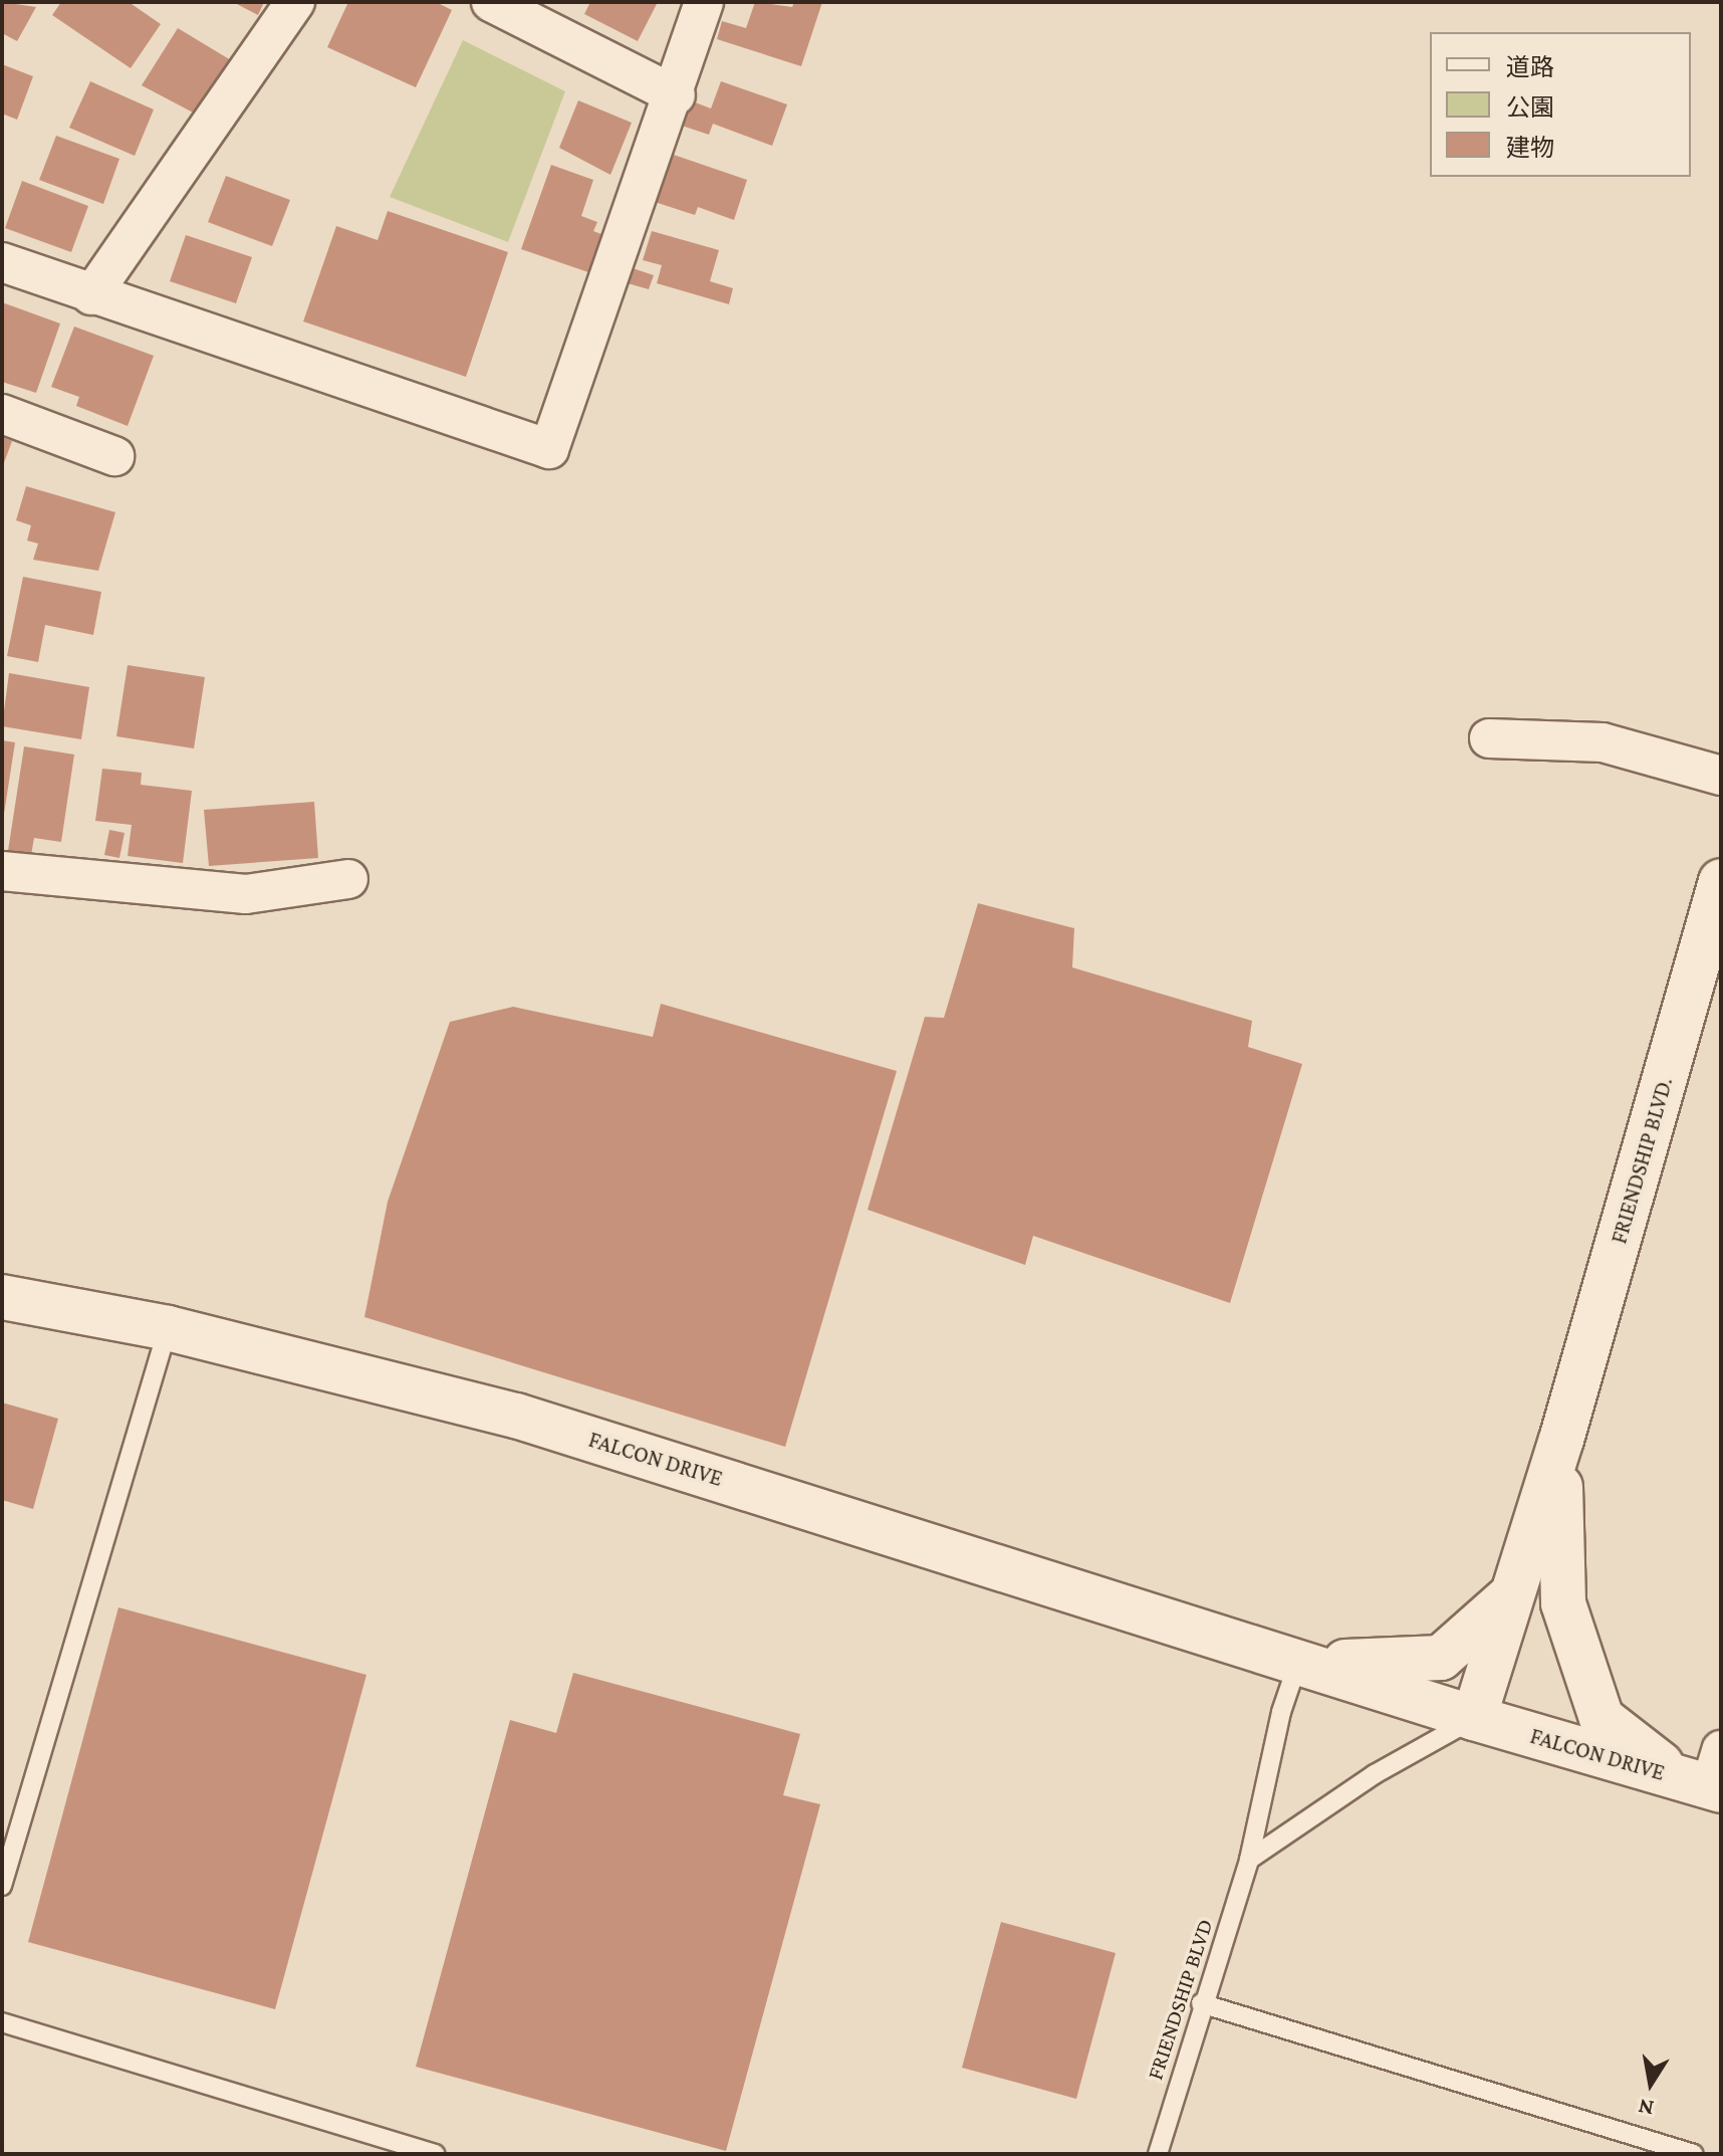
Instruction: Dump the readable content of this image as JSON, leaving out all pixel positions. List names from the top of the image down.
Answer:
{
  "streets": {
    "street": ["FRIENDSHIP BLVD.", "FALCON DRIVE"],
    "lane": ["FRIENDSHIP BLVD"]
  },
  "crossings": [
    ["FRIENDSHIP BLVD.", "FALCON DRIVE"],
    ["FALCON DRIVE", "FRIENDSHIP BLVD"]
  ],
  "legend": ["道路", "公園", "建物"],
  "north": "bottom"
}
